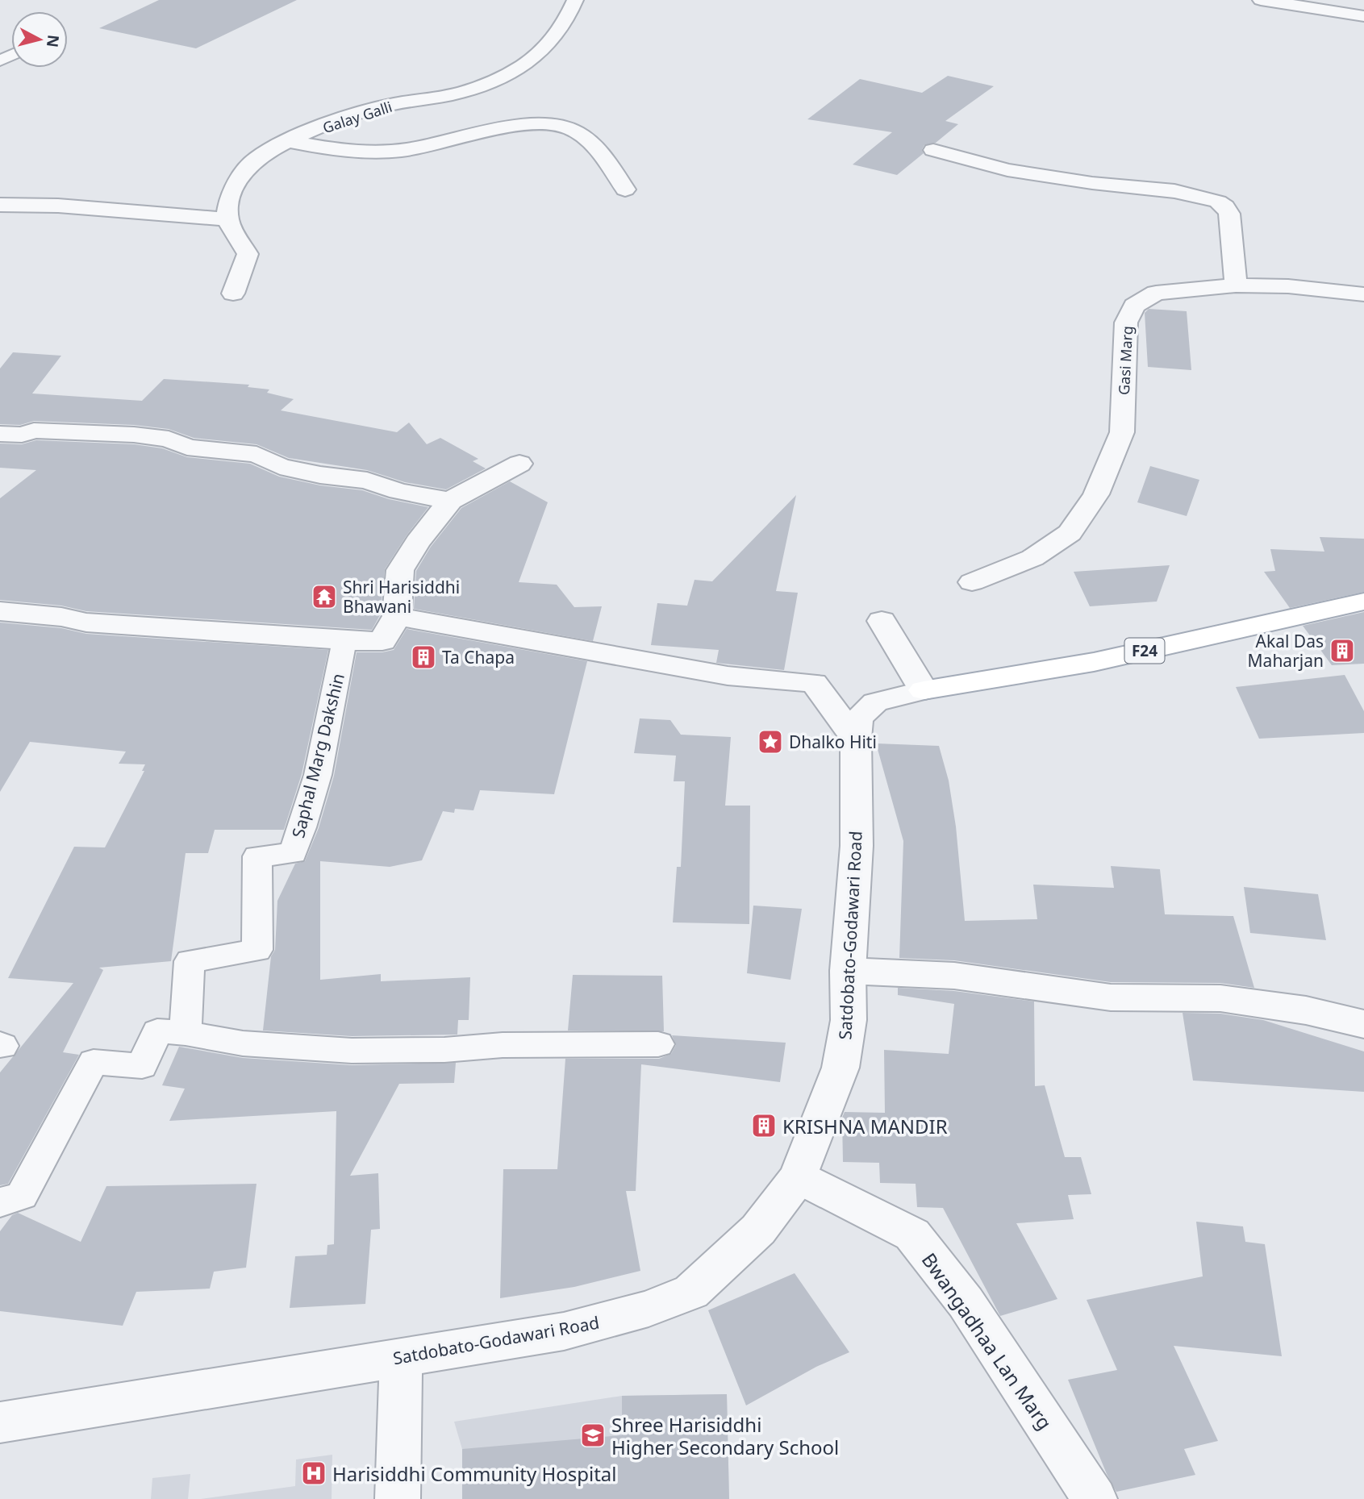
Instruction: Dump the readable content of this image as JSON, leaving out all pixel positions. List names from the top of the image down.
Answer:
{
  "streets": {
    "main road": ["F24", "Satdobato-Godawari Road"],
    "street": ["Galay Galli", "Gasi Marg", "Bwangadhaa Lan Marg"],
    "lane": ["Saphal Marg Dakshin"]
  },
  "crossings": [
    ["Satdobato-Godawari Road", "Bwangadhaa Lan Marg"]
  ],
  "places": {
    "temple": ["Shri Harisiddhi Bhawani"],
    "building": ["Akal Das Maharjan", "Ta Chapa", "KRISHNA MANDIR"],
    "place": ["Dhalko Hiti"],
    "school or university": ["Shree Harisiddhi Higher Secondary School"],
    "hospital": ["Harisiddhi Community Hospital"]
  },
  "north": "right"
}
